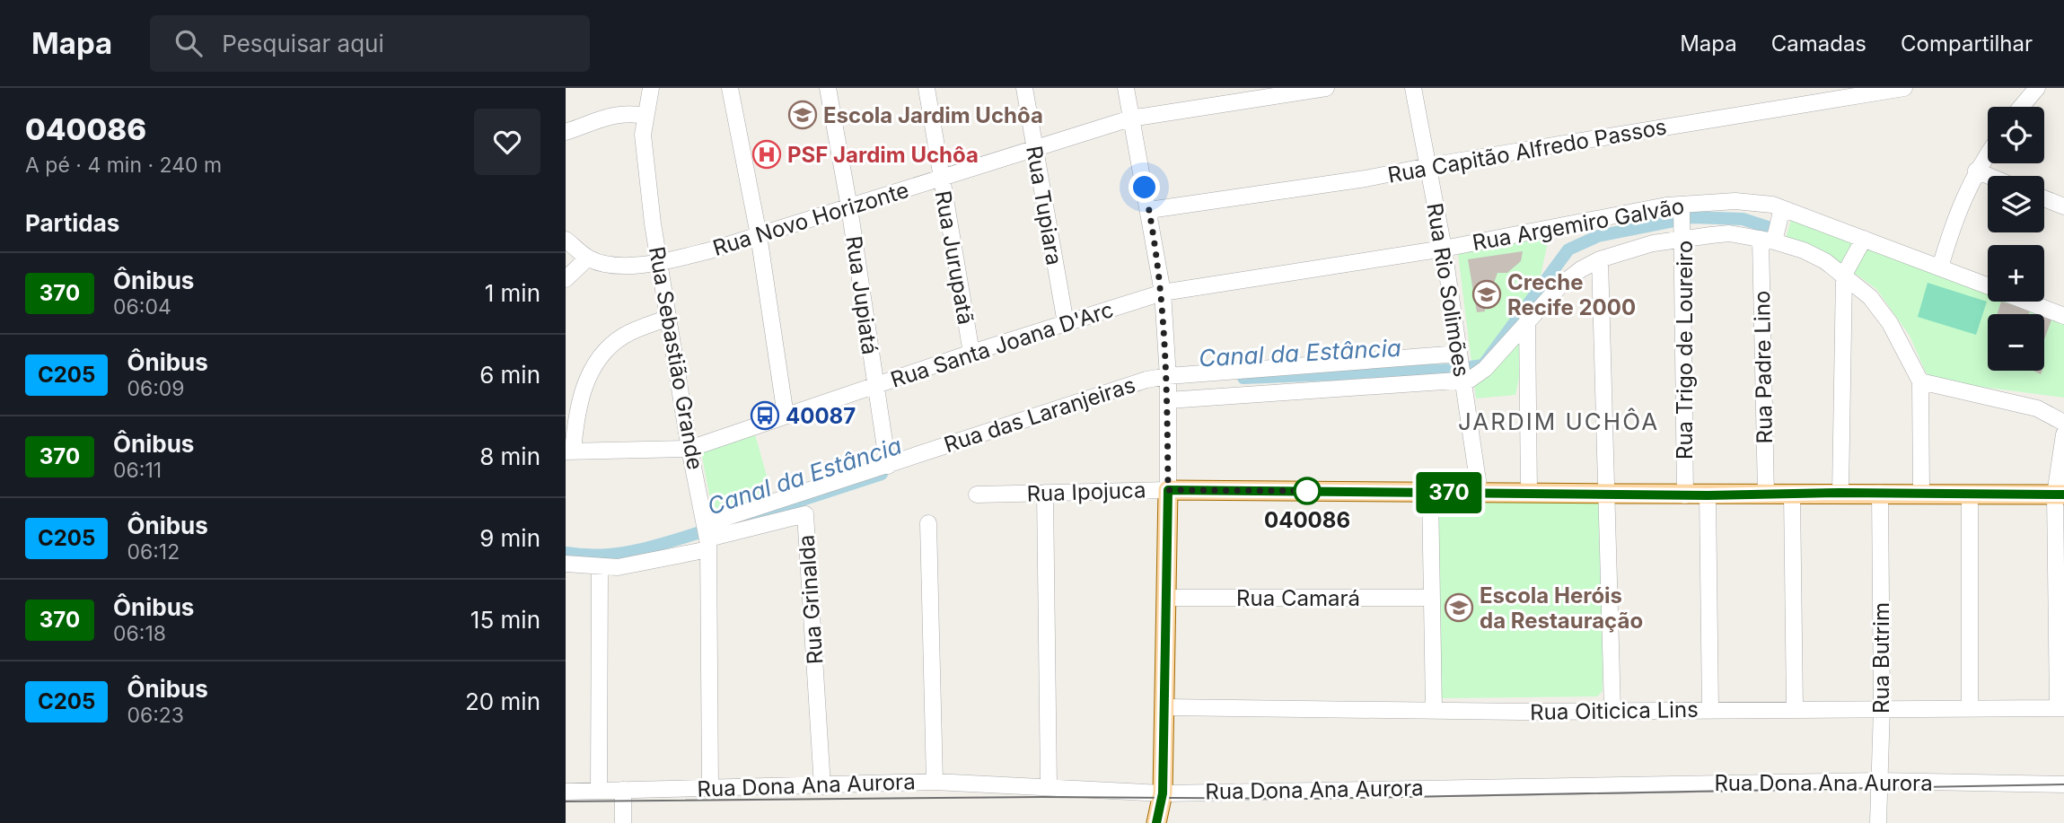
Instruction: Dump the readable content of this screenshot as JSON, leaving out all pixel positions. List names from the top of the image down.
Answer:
{
  "streets": {
    "main road": ["Rua Ipojuca"],
    "street": [
      "Rua Capitão Alfredo Passos",
      "Rua Tupiara",
      "Rua Novo Horizonte",
      "Rua Argemiro Galvão",
      "Rua Jurupatã",
      "Rua Rio Solimões",
      "Rua Jupiatá",
      "Rua Santa Joana D'Arc",
      "Rua Trigo de Loureiro",
      "Rua Sebastião Grande",
      "Rua Padre Lino",
      "Rua das Laranjeiras",
      "Rua Camará",
      "Rua Grinalda",
      "Rua Butrim",
      "Rua Oiticica Lins",
      "Rua Dona Ana Aurora"
    ]
  },
  "crossings": [
    ["Rua Capitão Alfredo Passos", "Rua Rio Solimões"],
    ["Rua Tupiara", "Rua Novo Horizonte"],
    ["Rua Tupiara", "Rua Santa Joana D'Arc"],
    ["Rua Novo Horizonte", "Rua Jurupatã"],
    ["Rua Novo Horizonte", "Rua Jupiatá"],
    ["Rua Novo Horizonte", "Rua Sebastião Grande"],
    ["Rua Argemiro Galvão", "Rua Rio Solimões"],
    ["Rua Argemiro Galvão", "Rua Santa Joana D'Arc"],
    ["Rua Argemiro Galvão", "Rua Trigo de Loureiro"],
    ["Rua Argemiro Galvão", "Rua Padre Lino"],
    ["Rua Argemiro Galvão", "Rua das Laranjeiras"],
    ["Rua Jurupatã", "Rua Santa Joana D'Arc"],
    ["Rua Rio Solimões", "Rua Santa Joana D'Arc"],
    ["Rua Rio Solimões", "Rua das Laranjeiras"],
    ["Rua Rio Solimões", "Rua Ipojuca"],
    ["Rua Jupiatá", "Rua Santa Joana D'Arc"],
    ["Rua Jupiatá", "Rua das Laranjeiras"],
    ["Rua Santa Joana D'Arc", "Rua Sebastião Grande"],
    ["Rua Trigo de Loureiro", "Rua Ipojuca"],
    ["Rua Sebastião Grande", "Rua das Laranjeiras"],
    ["Rua Sebastião Grande", "Rua Grinalda"],
    ["Rua Sebastião Grande", "Rua Dona Ana Aurora"],
    ["Rua Padre Lino", "Rua Ipojuca"],
    ["Rua das Laranjeiras", "Rua Grinalda"],
    ["Rua Ipojuca", "Rua Butrim"],
    ["Rua Grinalda", "Rua Dona Ana Aurora"],
    ["Rua Butrim", "Rua Oiticica Lins"],
    ["Rua Butrim", "Rua Dona Ana Aurora"]
  ],
  "districts": ["JARDIM UCHÔA"],
  "water": ["Canal da Estância"],
  "places": {
    "school or university": ["Escola Jardim Uchôa", "Creche Recife 2000", "Escola Heróis da Restauração"],
    "hospital": ["PSF Jardim Uchôa"],
    "bus stop": ["40087"],
    "other": ["040086"]
  },
  "lines": ["bus line 370"],
  "page": {
    "header": "Mapa",
    "search": "Pesquisar aqui",
    "nav": ["Mapa", "Camadas", "Compartilhar"],
    "heading": [
      ["040086", "A pé · 4 min · 240 m"],
      "Partidas"
    ],
    "on_map": "370",
    "map_buttons": ["+", "−"],
    "list": [
      {
        "mark": "370",
        "name": "Ônibus",
        "note": "06:04",
        "value": "1 min"
      },
      {
        "mark": "C205",
        "name": "Ônibus",
        "note": "06:09",
        "value": "6 min"
      },
      {
        "mark": "370",
        "name": "Ônibus",
        "note": "06:11",
        "value": "8 min"
      },
      {
        "mark": "C205",
        "name": "Ônibus",
        "note": "06:12",
        "value": "9 min"
      },
      {
        "mark": "370",
        "name": "Ônibus",
        "note": "06:18",
        "value": "15 min"
      },
      {
        "mark": "C205",
        "name": "Ônibus",
        "note": "06:23",
        "value": "20 min"
      }
    ]
  }
}
